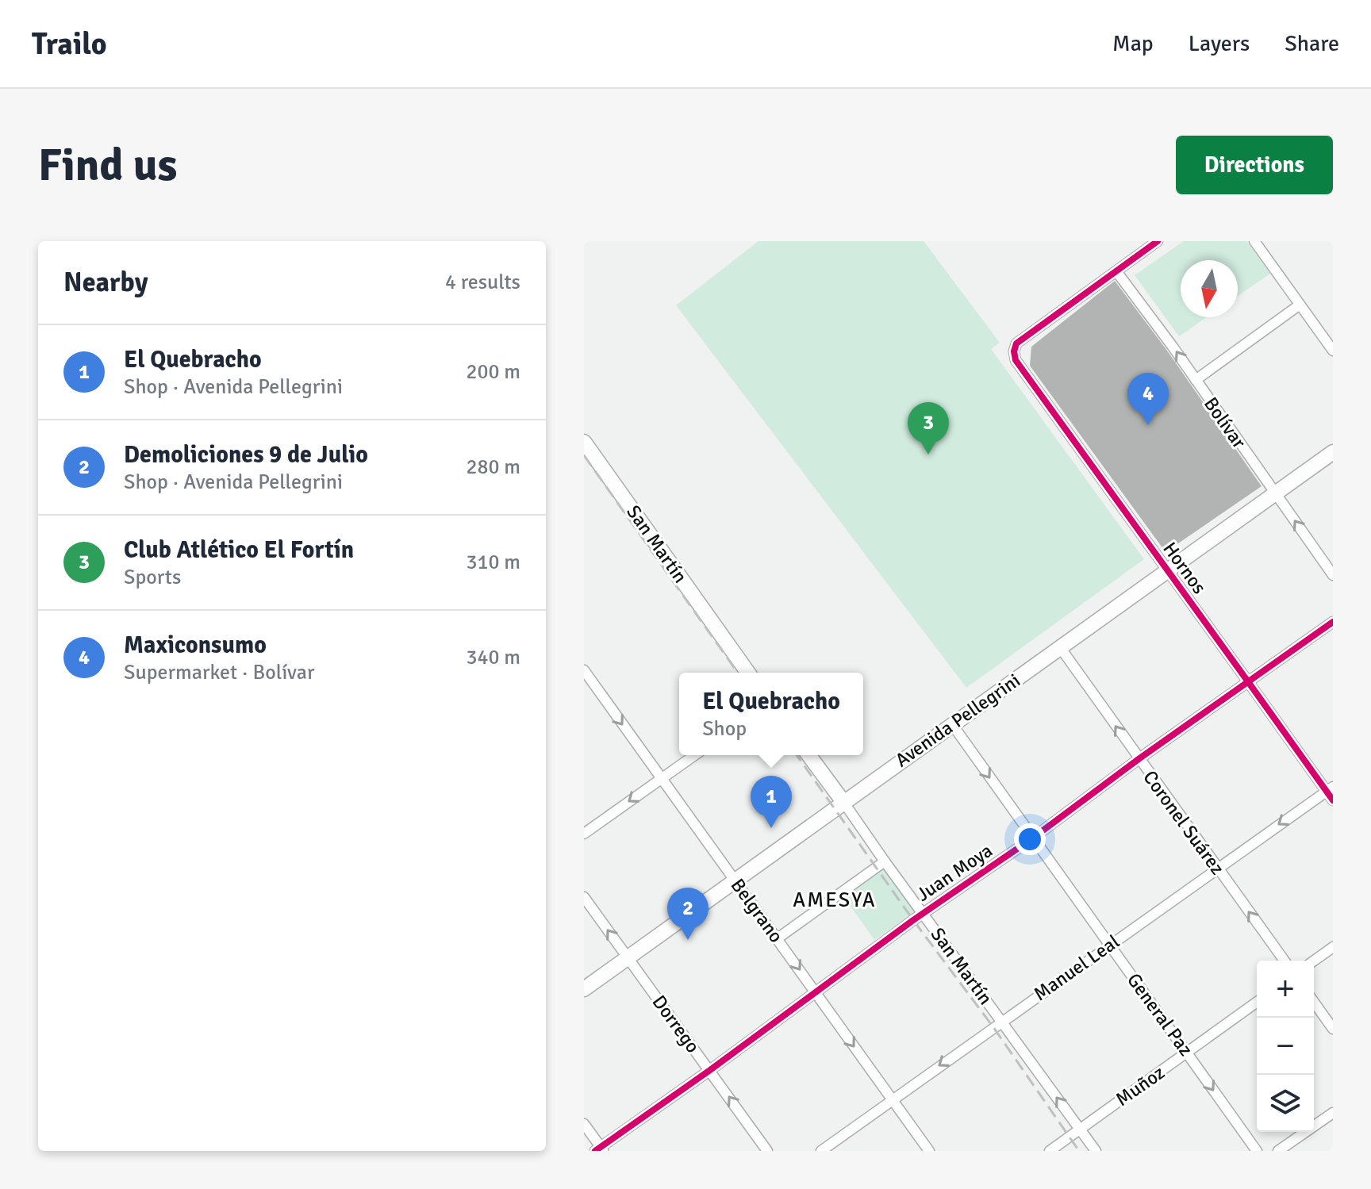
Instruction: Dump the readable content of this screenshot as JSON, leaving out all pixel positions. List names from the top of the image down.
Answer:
{
  "streets": {
    "main road": ["San Martín", "Avenida Pellegrini"],
    "street": [
      "Bolívar",
      "Hornos",
      "Coronel Suárez",
      "Juan Moya",
      "Belgrano",
      "Manuel Leal",
      "General Paz",
      "Dorrego",
      "Muñoz"
    ]
  },
  "crossings": [
    ["Bolívar", "Hornos"],
    ["Bolívar", "Avenida Pellegrini"],
    ["San Martín", "Avenida Pellegrini"],
    ["San Martín", "Juan Moya"],
    ["San Martín", "Manuel Leal"],
    ["San Martín", "Muñoz"],
    ["Hornos", "Avenida Pellegrini"],
    ["Hornos", "Juan Moya"],
    ["Hornos", "Manuel Leal"],
    ["Avenida Pellegrini", "Coronel Suárez"],
    ["Avenida Pellegrini", "Belgrano"],
    ["Avenida Pellegrini", "General Paz"],
    ["Avenida Pellegrini", "Dorrego"],
    ["Coronel Suárez", "Juan Moya"],
    ["Coronel Suárez", "Manuel Leal"],
    ["Juan Moya", "Belgrano"],
    ["Juan Moya", "General Paz"],
    ["Juan Moya", "Dorrego"],
    ["Belgrano", "Manuel Leal"],
    ["Manuel Leal", "General Paz"],
    ["General Paz", "Muñoz"]
  ],
  "one_way": [
    "Bolívar",
    "Coronel Suárez",
    "Belgrano",
    "Manuel Leal",
    "General Paz",
    "Dorrego"
  ],
  "districts": ["AMESYA"],
  "north": "bottom",
  "page": {
    "header": "Trailo",
    "nav": ["Map", "Layers", "Share"],
    "buttons": "Directions",
    "title": "Find us",
    "heading": ["Nearby", "4 results"],
    "list": [
      {
        "mark": "1",
        "name": "El Quebracho",
        "note": "Shop · Avenida Pellegrini",
        "value": "200 m"
      },
      {
        "mark": "2",
        "name": "Demoliciones 9 de Julio",
        "note": "Shop · Avenida Pellegrini",
        "value": "280 m"
      },
      {
        "mark": "3",
        "name": "Club Atlético El Fortín",
        "note": "Sports",
        "value": "310 m"
      },
      {
        "mark": "4",
        "name": "Maxiconsumo",
        "note": "Supermarket · Bolívar",
        "value": "340 m"
      }
    ],
    "pins": [
      "4",
      "3",
      "1",
      "2"
    ],
    "popup": ["El Quebracho", "Shop"],
    "map_buttons": ["+", "−"]
  }
}
